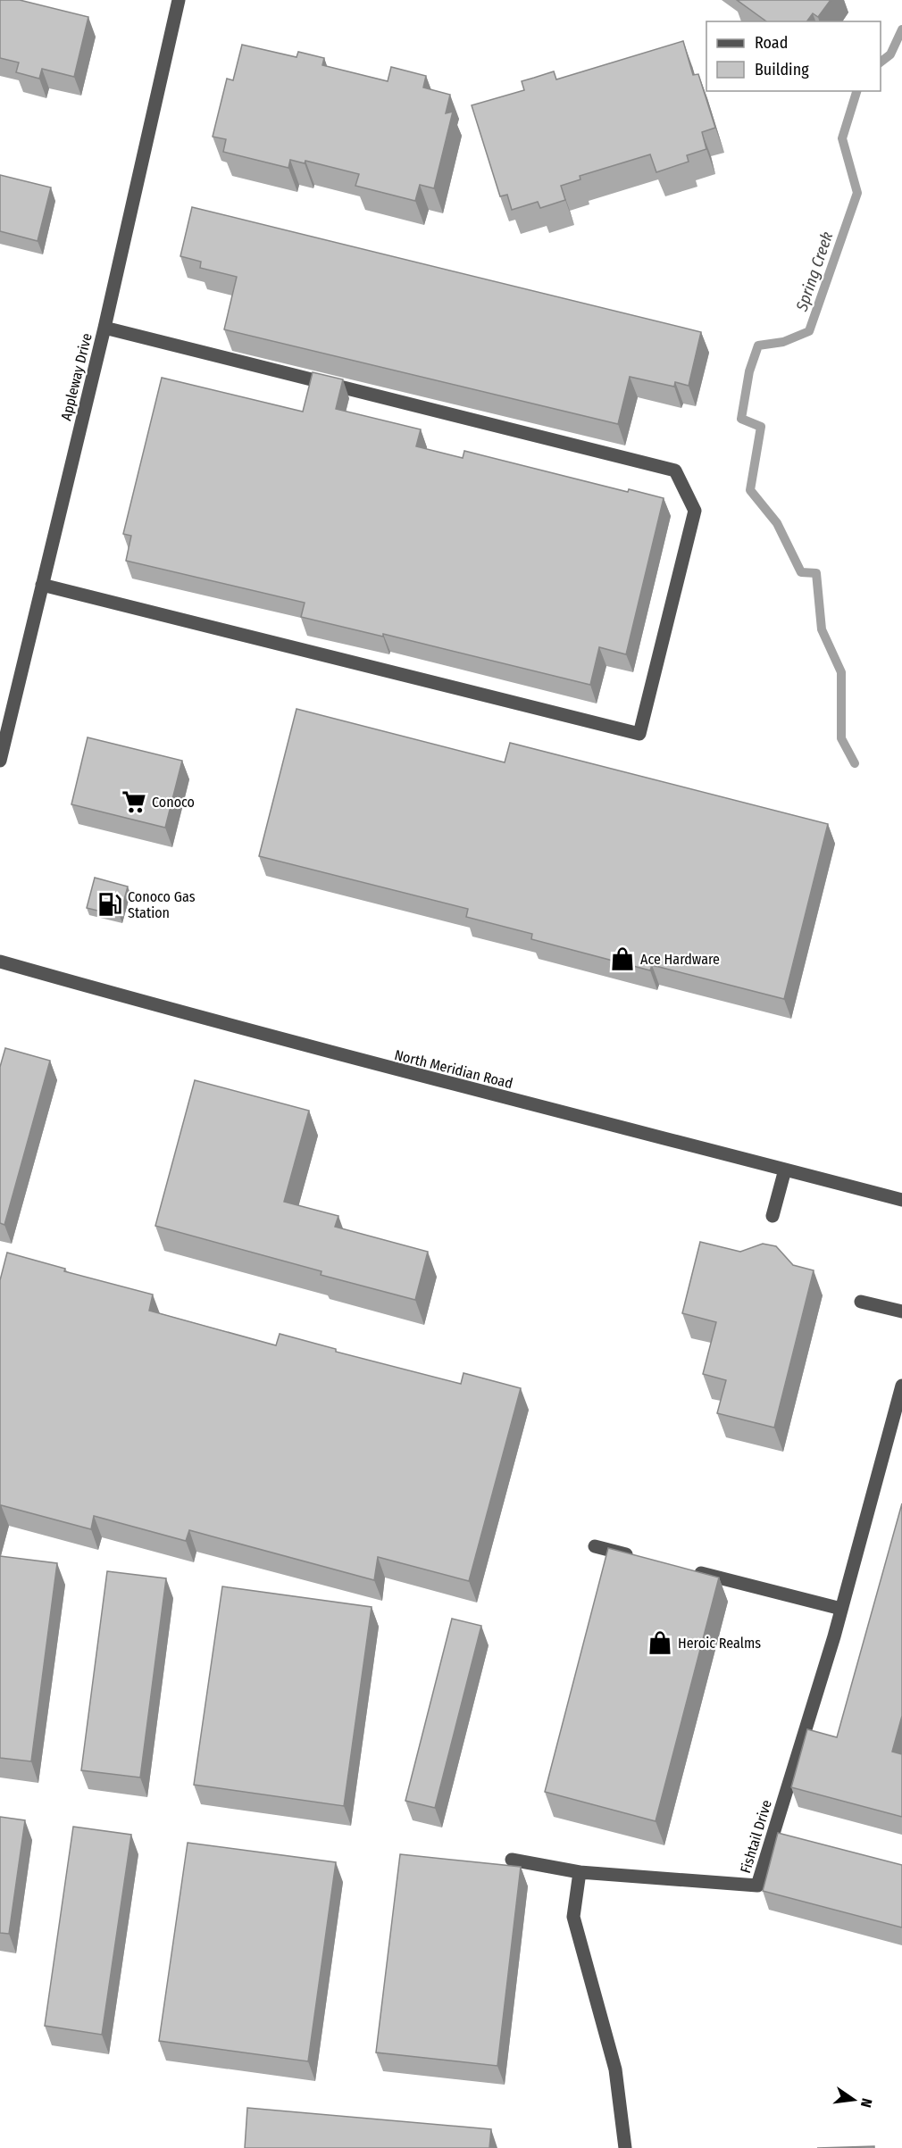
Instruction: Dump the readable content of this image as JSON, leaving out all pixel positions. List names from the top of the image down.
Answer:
{
  "streets": {
    "street": ["Appleway Drive", "North Meridian Road", "Fishtail Drive"]
  },
  "water": ["Spring Creek"],
  "places": {
    "supermarket": ["Conoco"],
    "fuel station": ["Conoco Gas Station"],
    "shop": ["Ace Hardware", "Heroic Realms"]
  },
  "legend": ["Road", "Building"],
  "north": "right"
}
